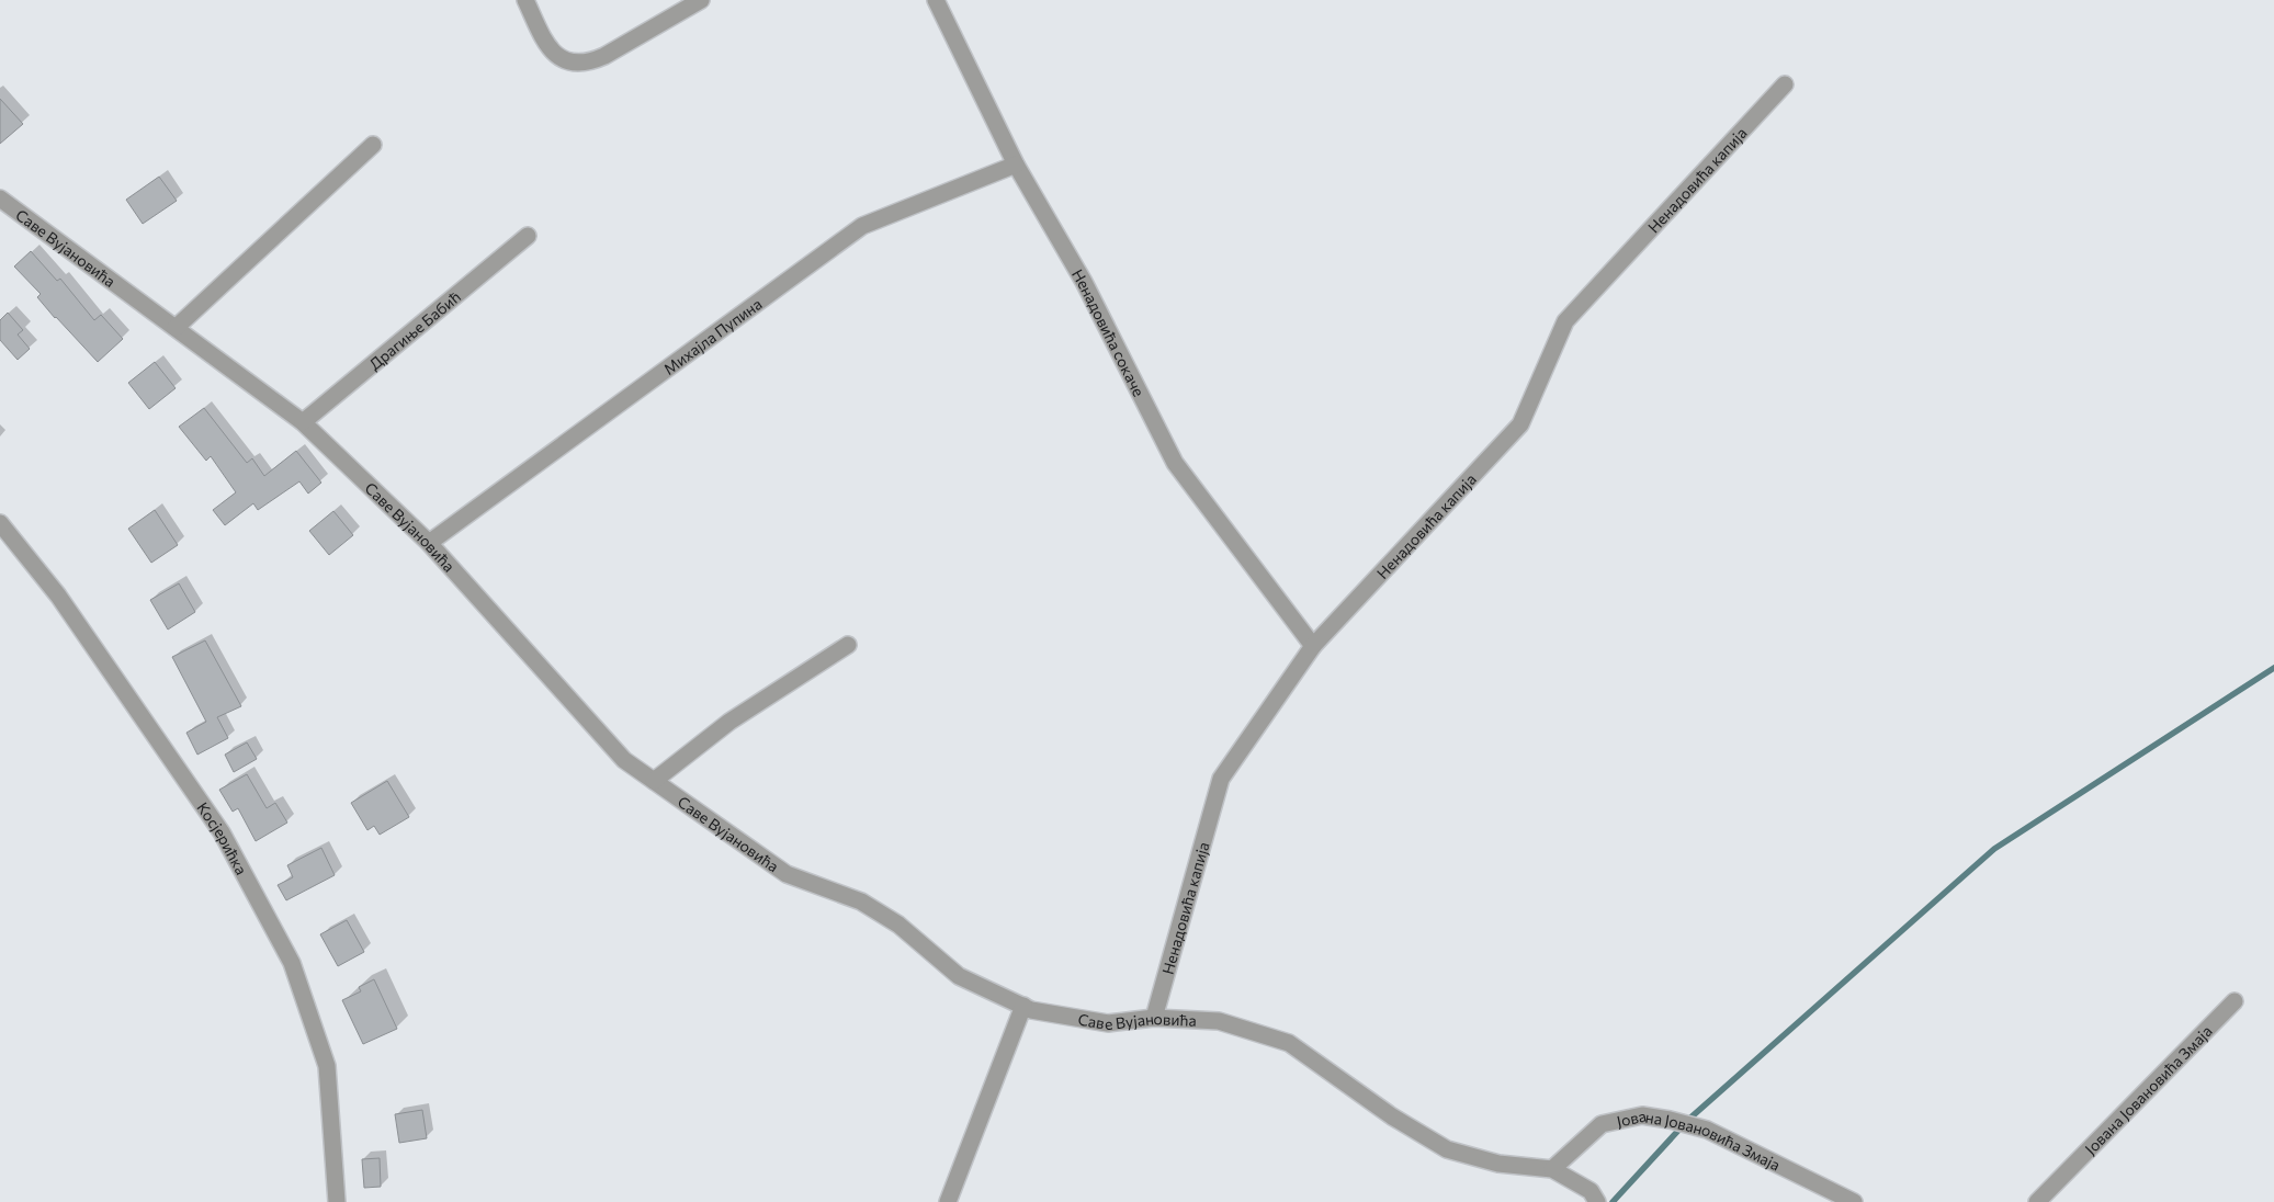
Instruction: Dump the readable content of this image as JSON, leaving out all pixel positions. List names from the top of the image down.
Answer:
{
  "streets": {
    "street": [
      "Ненадовића капија",
      "Саве Вујановића",
      "Драгиње Бабић",
      "Ненадовића сокаче",
      "Михајла Пупина",
      "Косјерићка",
      "Јована Јовановића Змаја"
    ]
  },
  "crossings": [
    ["Ненадовића капија", "Саве Вујановића"],
    ["Ненадовића капија", "Ненадовића сокаче"],
    ["Саве Вујановића", "Драгиње Бабић"],
    ["Саве Вујановића", "Михајла Пупина"],
    ["Саве Вујановића", "Јована Јовановића Змаја"],
    ["Ненадовића сокаче", "Михајла Пупина"]
  ]
}
